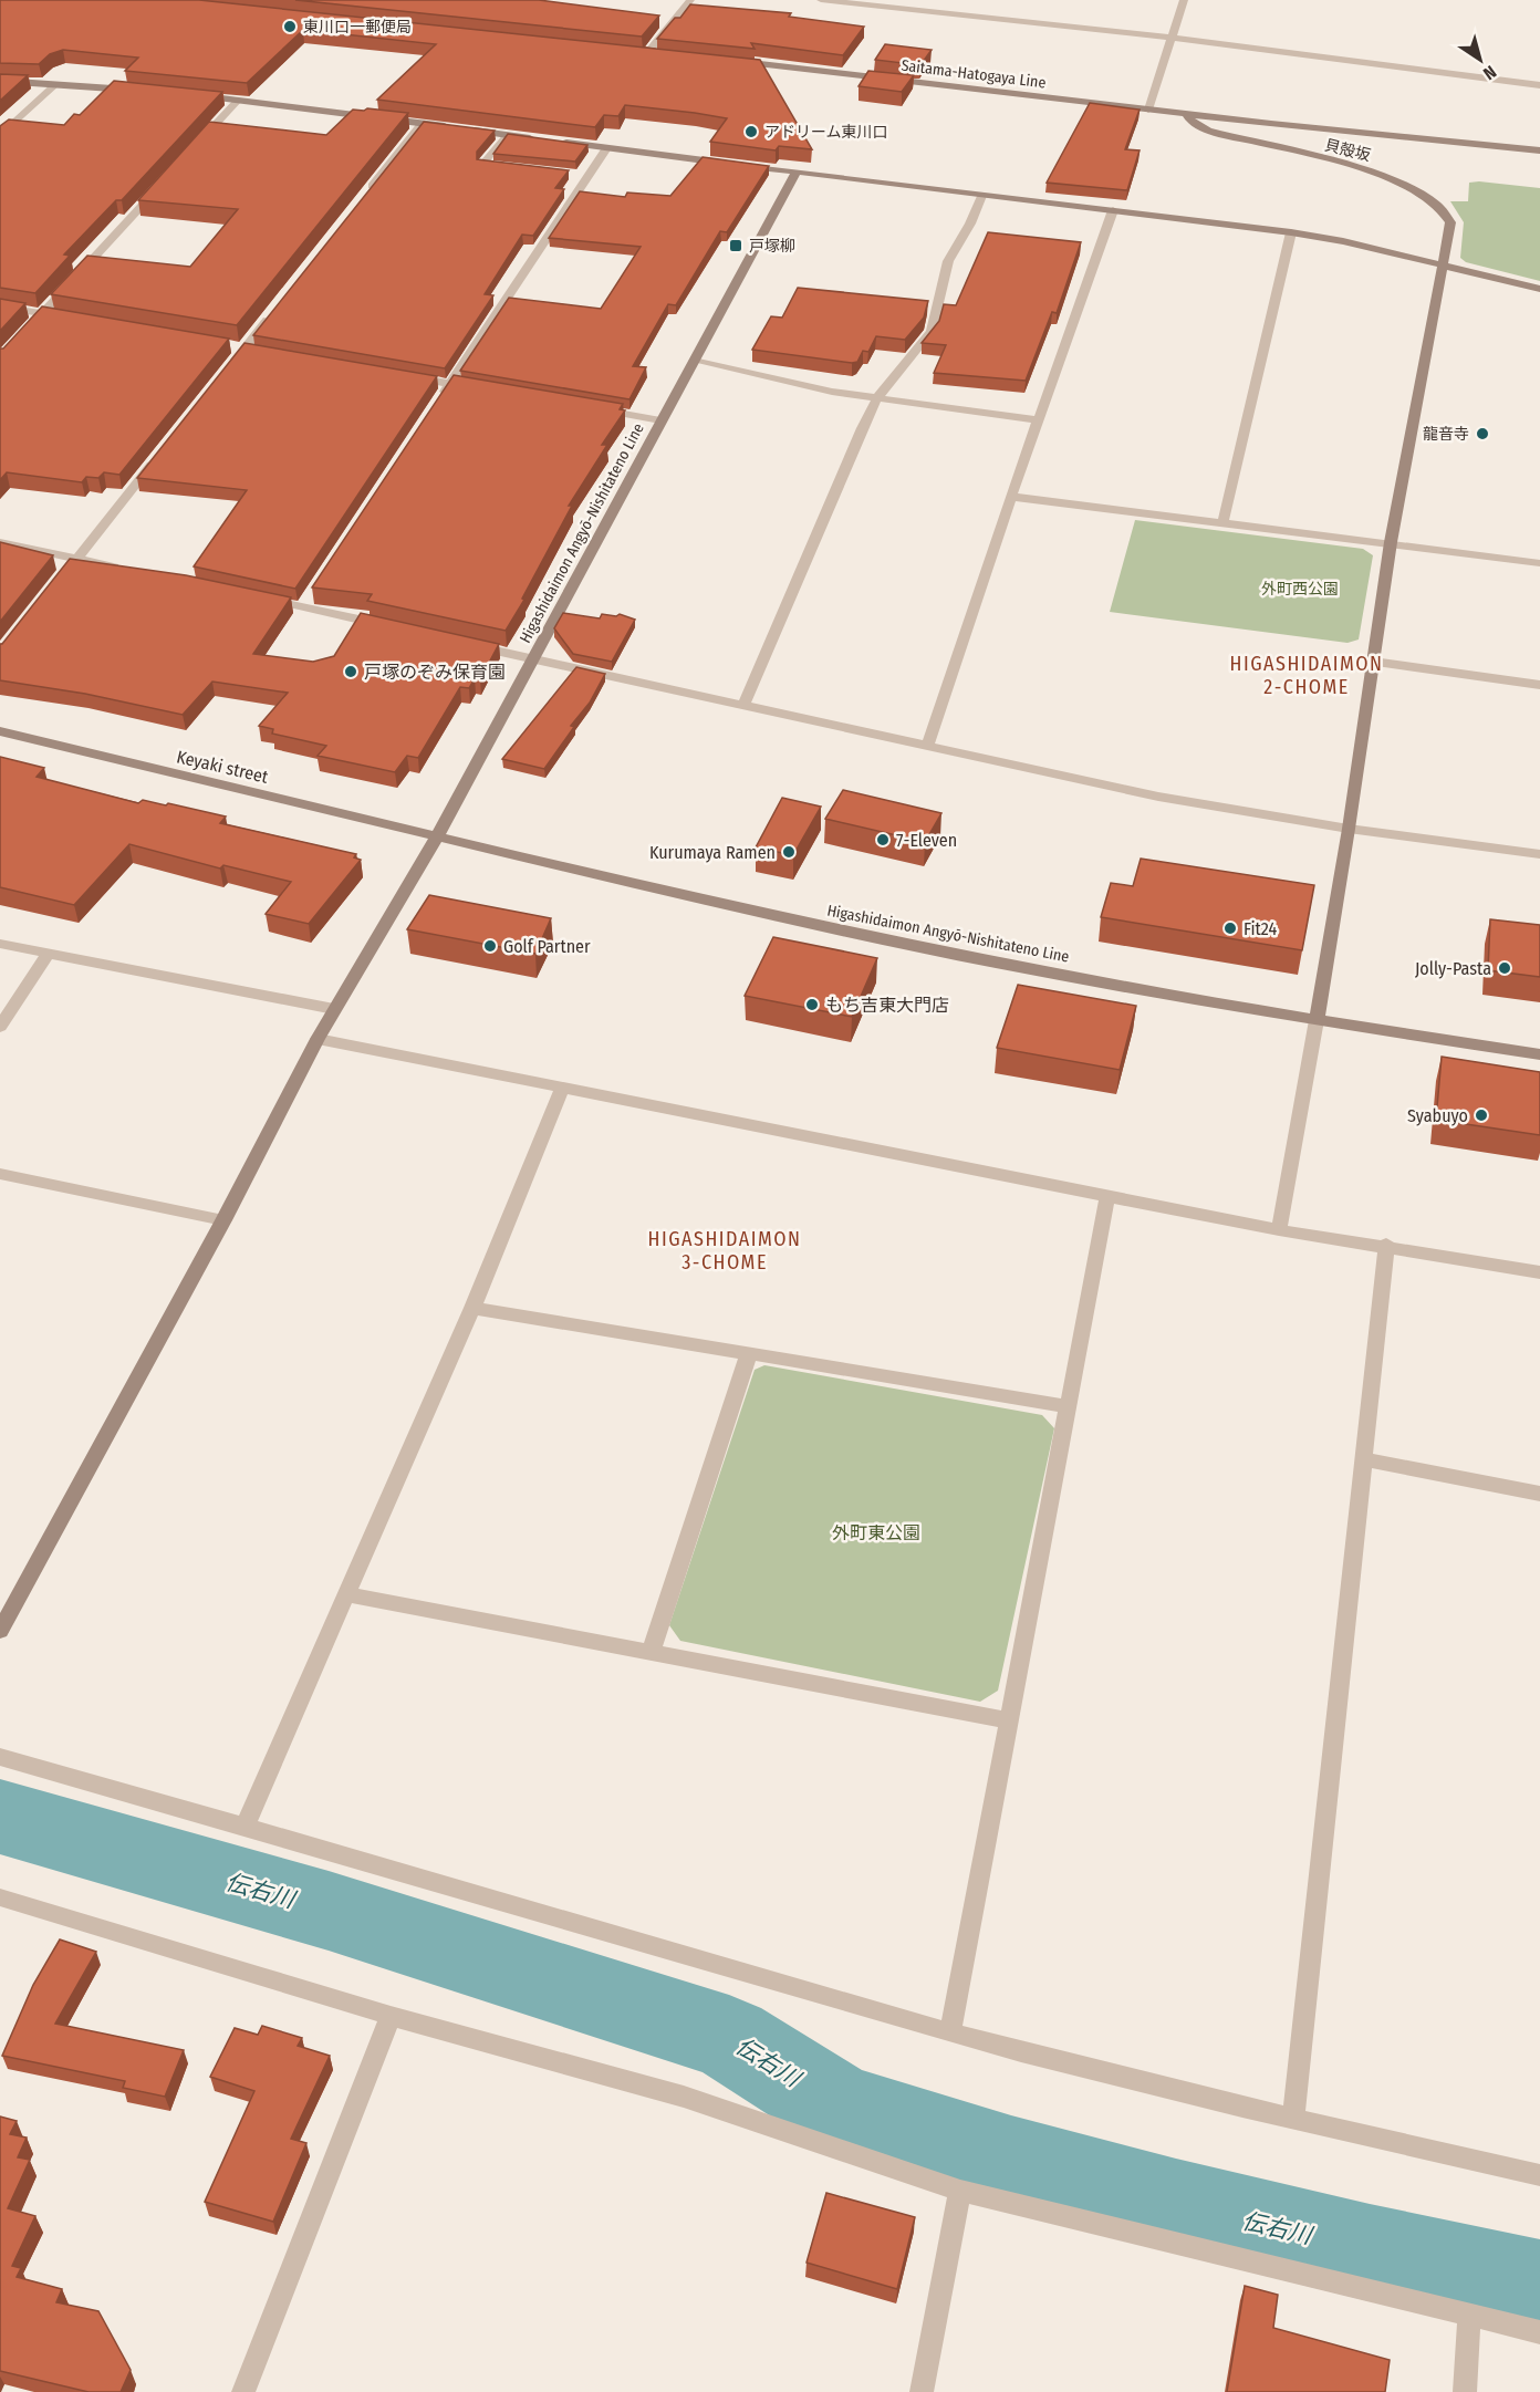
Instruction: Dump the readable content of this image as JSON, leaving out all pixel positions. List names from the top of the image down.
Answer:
{
  "streets": {
    "main road": [
      "Saitama-Hatogaya Line",
      "貝殻坂",
      "Higashidaimon Angyō-Nishitateno Line",
      "Keyaki street"
    ]
  },
  "crossings": [
    ["Saitama-Hatogaya Line", "貝殻坂"],
    ["Higashidaimon Angyō-Nishitateno Line", "Keyaki street"]
  ],
  "districts": ["HIGASHIDAIMON 2-CHOME", "HIGASHIDAIMON 3-CHOME"],
  "water": ["伝右川"],
  "parks": ["外町西公園", "外町東公園"],
  "places": {
    "other": [
      "東川口一郵便局",
      "アドリーム東川口",
      "龍音寺",
      "戸塚のぞみ保育園",
      "7-Eleven",
      "Kurumaya Ramen",
      "Fit24",
      "Golf Partner",
      "Jolly-Pasta",
      "もち吉東大門店",
      "Syabuyo"
    ],
    "transit": ["戸塚柳"]
  },
  "north": "bottom right"
}
